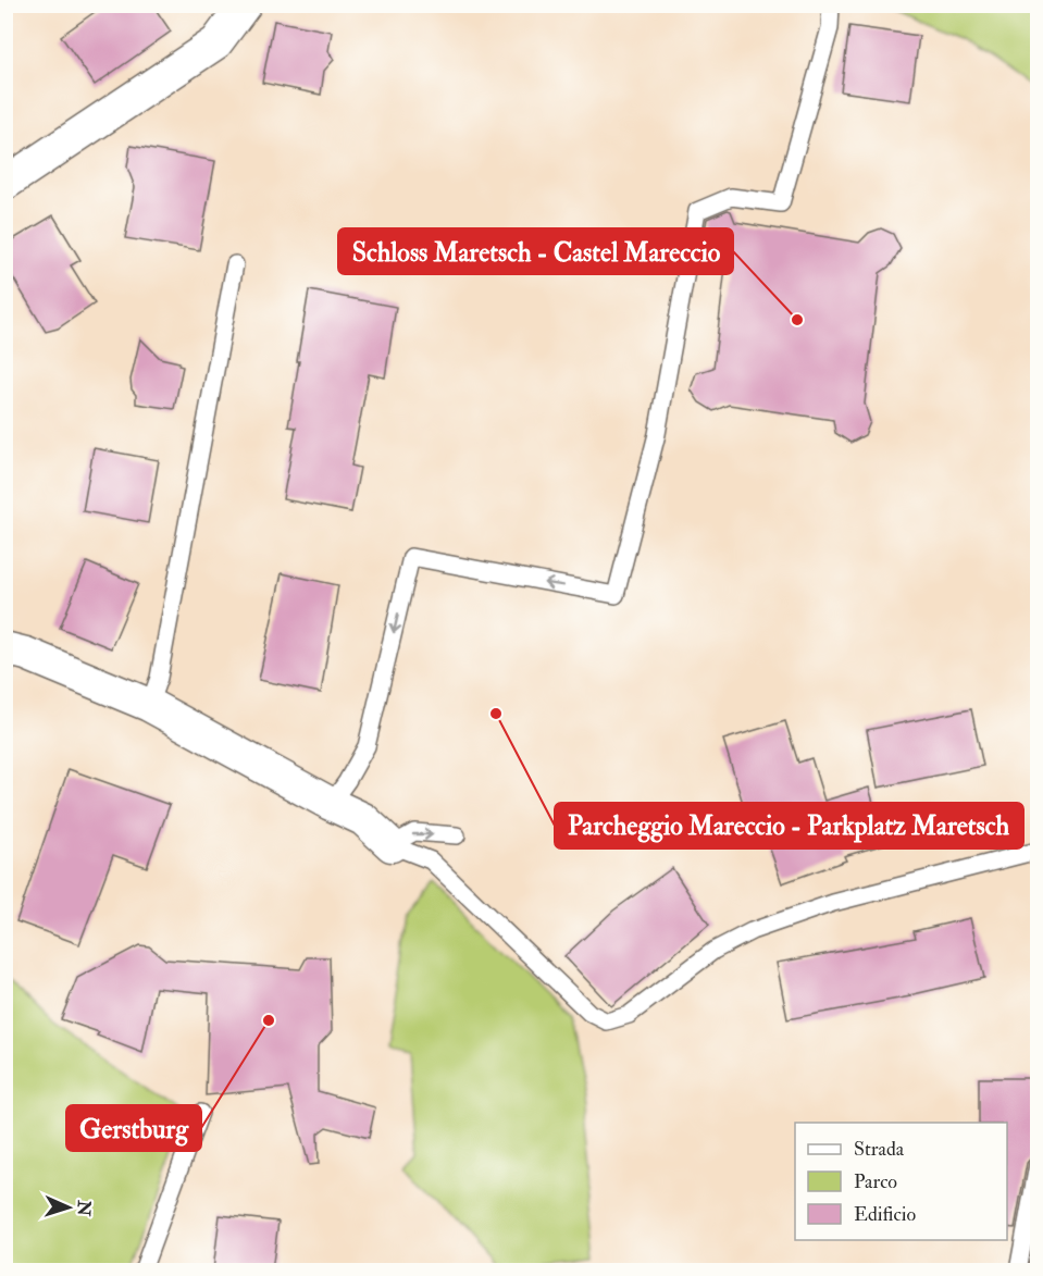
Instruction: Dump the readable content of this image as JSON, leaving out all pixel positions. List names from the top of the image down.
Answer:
{
  "places": ["Schloss Maretsch - Castel Mareccio", "Parcheggio Mareccio - Parkplatz Maretsch", "Gerstburg"],
  "legend": ["Strada", "Parco", "Edificio"],
  "north": "right"
}
